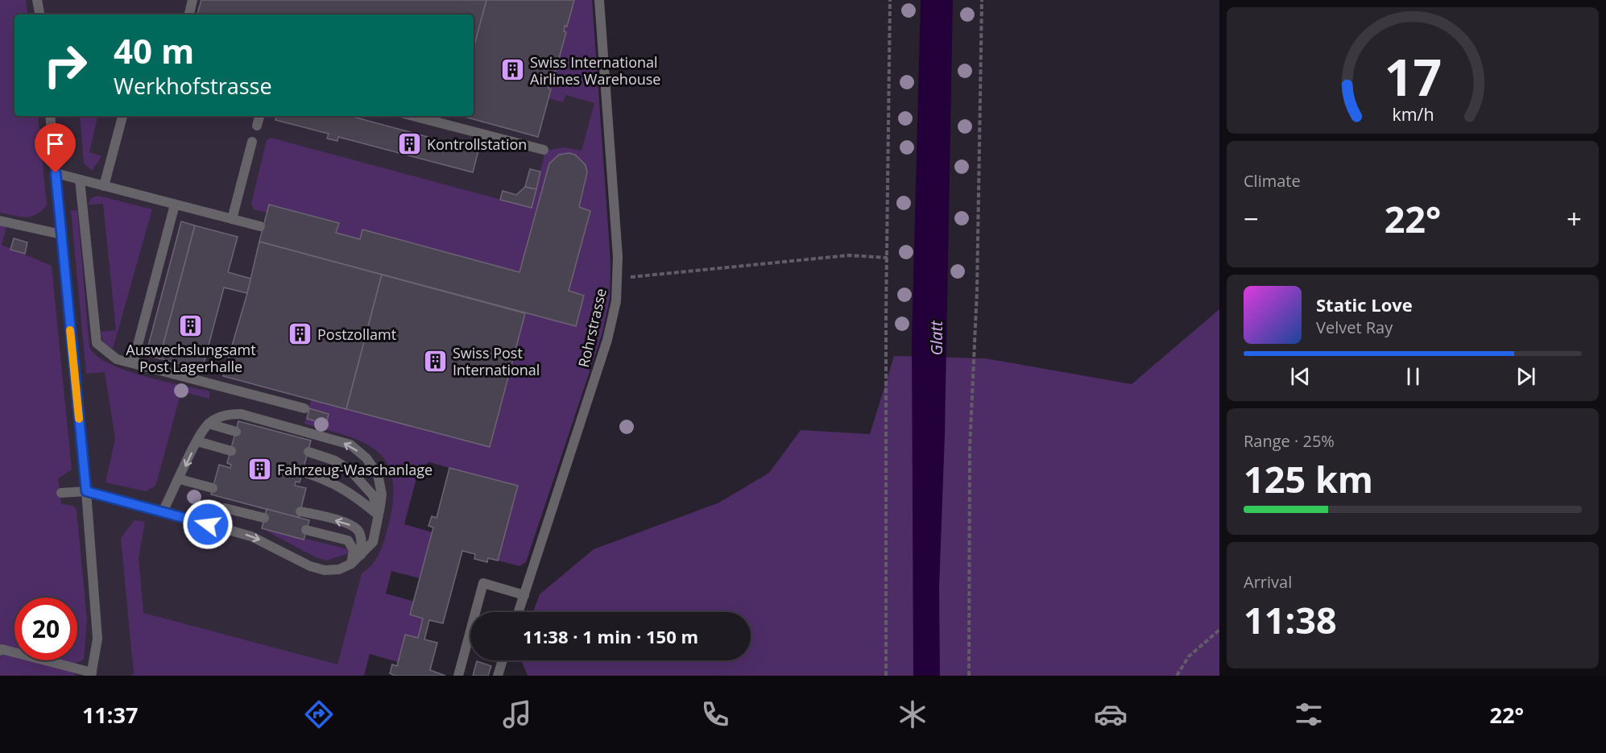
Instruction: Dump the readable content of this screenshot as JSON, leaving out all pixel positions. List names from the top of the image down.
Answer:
{
  "streets": {
    "lane": ["Rohrstrasse"]
  },
  "water": ["Glatt"],
  "places": {
    "building": [
      "Swiss International Airlines Warehouse",
      "Kontrollstation",
      "Auswechslungsamt Post Lagerhalle",
      "Postzollamt",
      "Swiss Post International",
      "Fahrzeug-Waschanlage"
    ]
  },
  "page": {
    "turn": ["40 m", "Werkhofstrasse"],
    "tile": [
      "Climate",
      ["Range · 25%", "125 km"],
      ["Arrival", "11:38"]
    ],
    "heat": ["−", "22°", "+"],
    "song": ["Static Love", "Velvet Ray"],
    "limit": "20",
    "trip": "11:38 · 1 min · 150 m",
    "tabs": ["11:37", "22°"],
    "gauge": ["17", "km/h"]
  }
}
